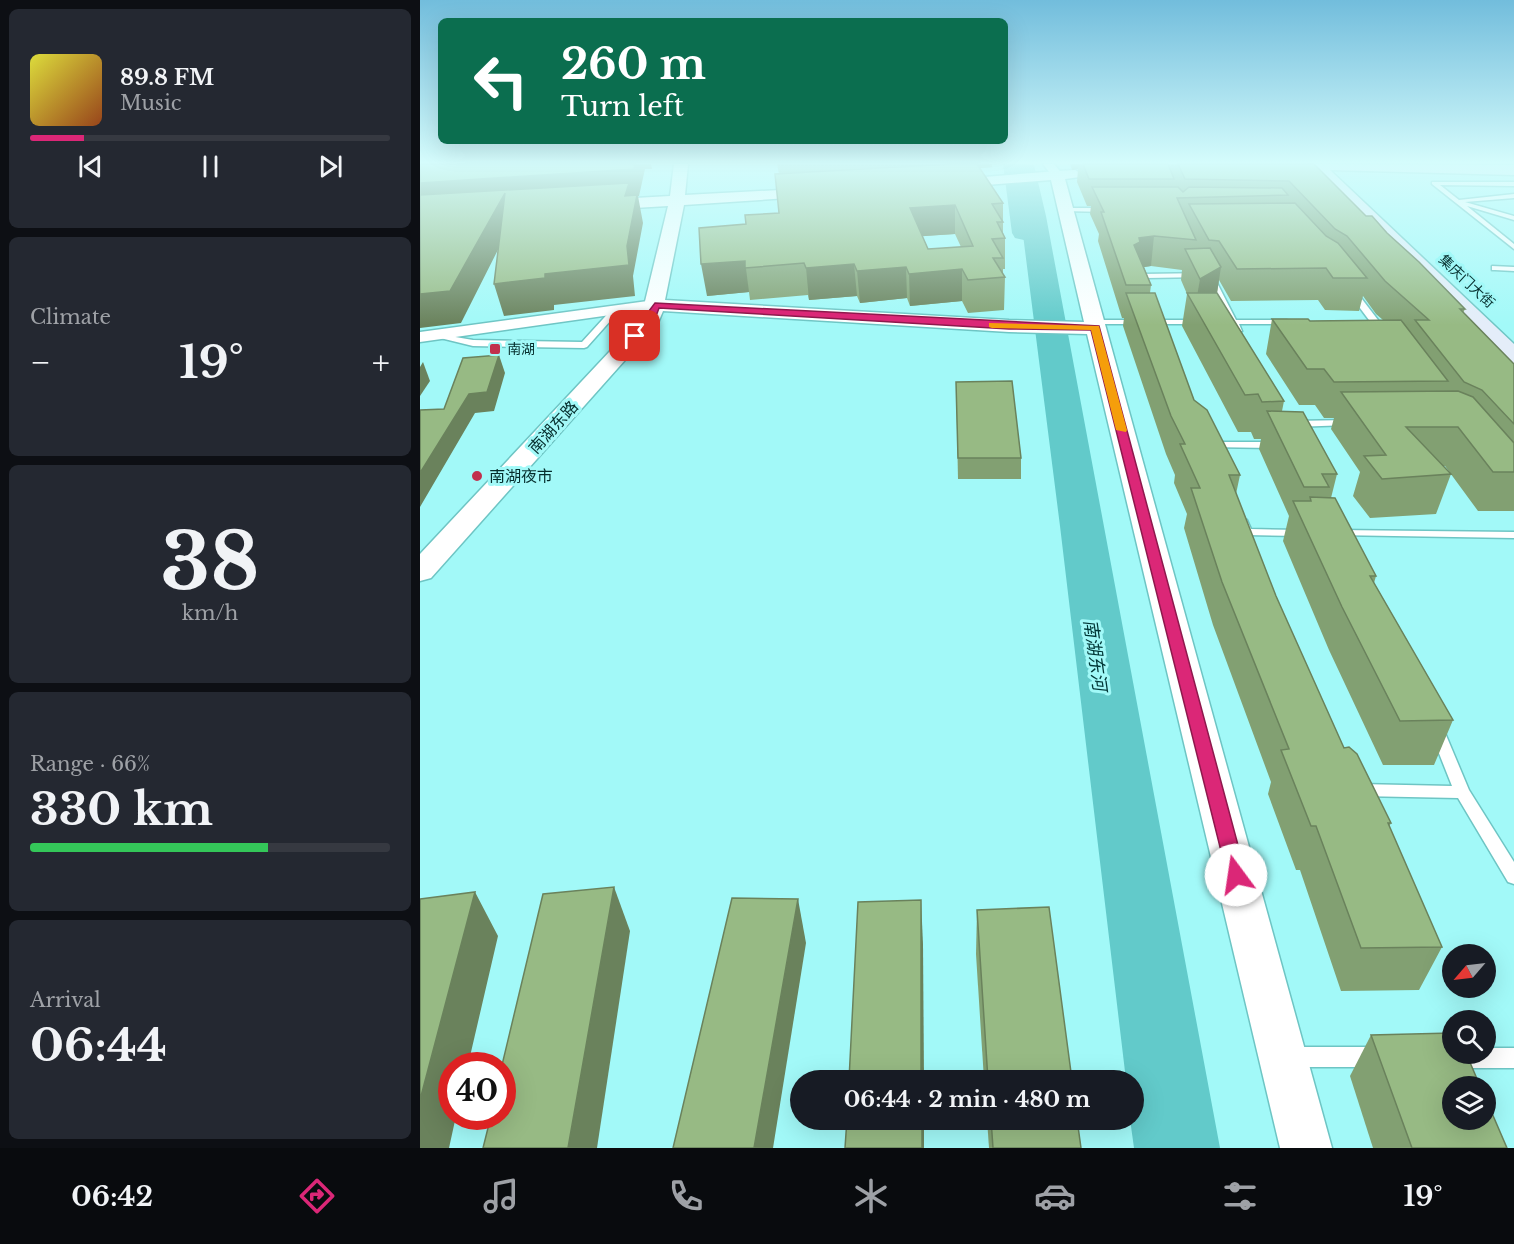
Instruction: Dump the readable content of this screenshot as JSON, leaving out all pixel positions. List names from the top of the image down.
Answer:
{
  "streets": {
    "main road": ["集庆门大街"],
    "street": ["南湖东路"]
  },
  "water": ["南湖东河"],
  "places": {
    "transit": ["南湖"],
    "other": ["南湖夜市"]
  },
  "north": "bottom left",
  "page": {
    "turn": ["260 m", "Turn left"],
    "song": ["89.8 FM", "Music"],
    "tile": [
      "Climate",
      ["38", "km/h"],
      ["Range · 66%", "330 km"],
      ["Arrival", "06:44"]
    ],
    "heat": ["−", "19°", "+"],
    "limit": "40",
    "trip": "06:44 · 2 min · 480 m",
    "tabs": ["06:42", "19°"]
  }
}
